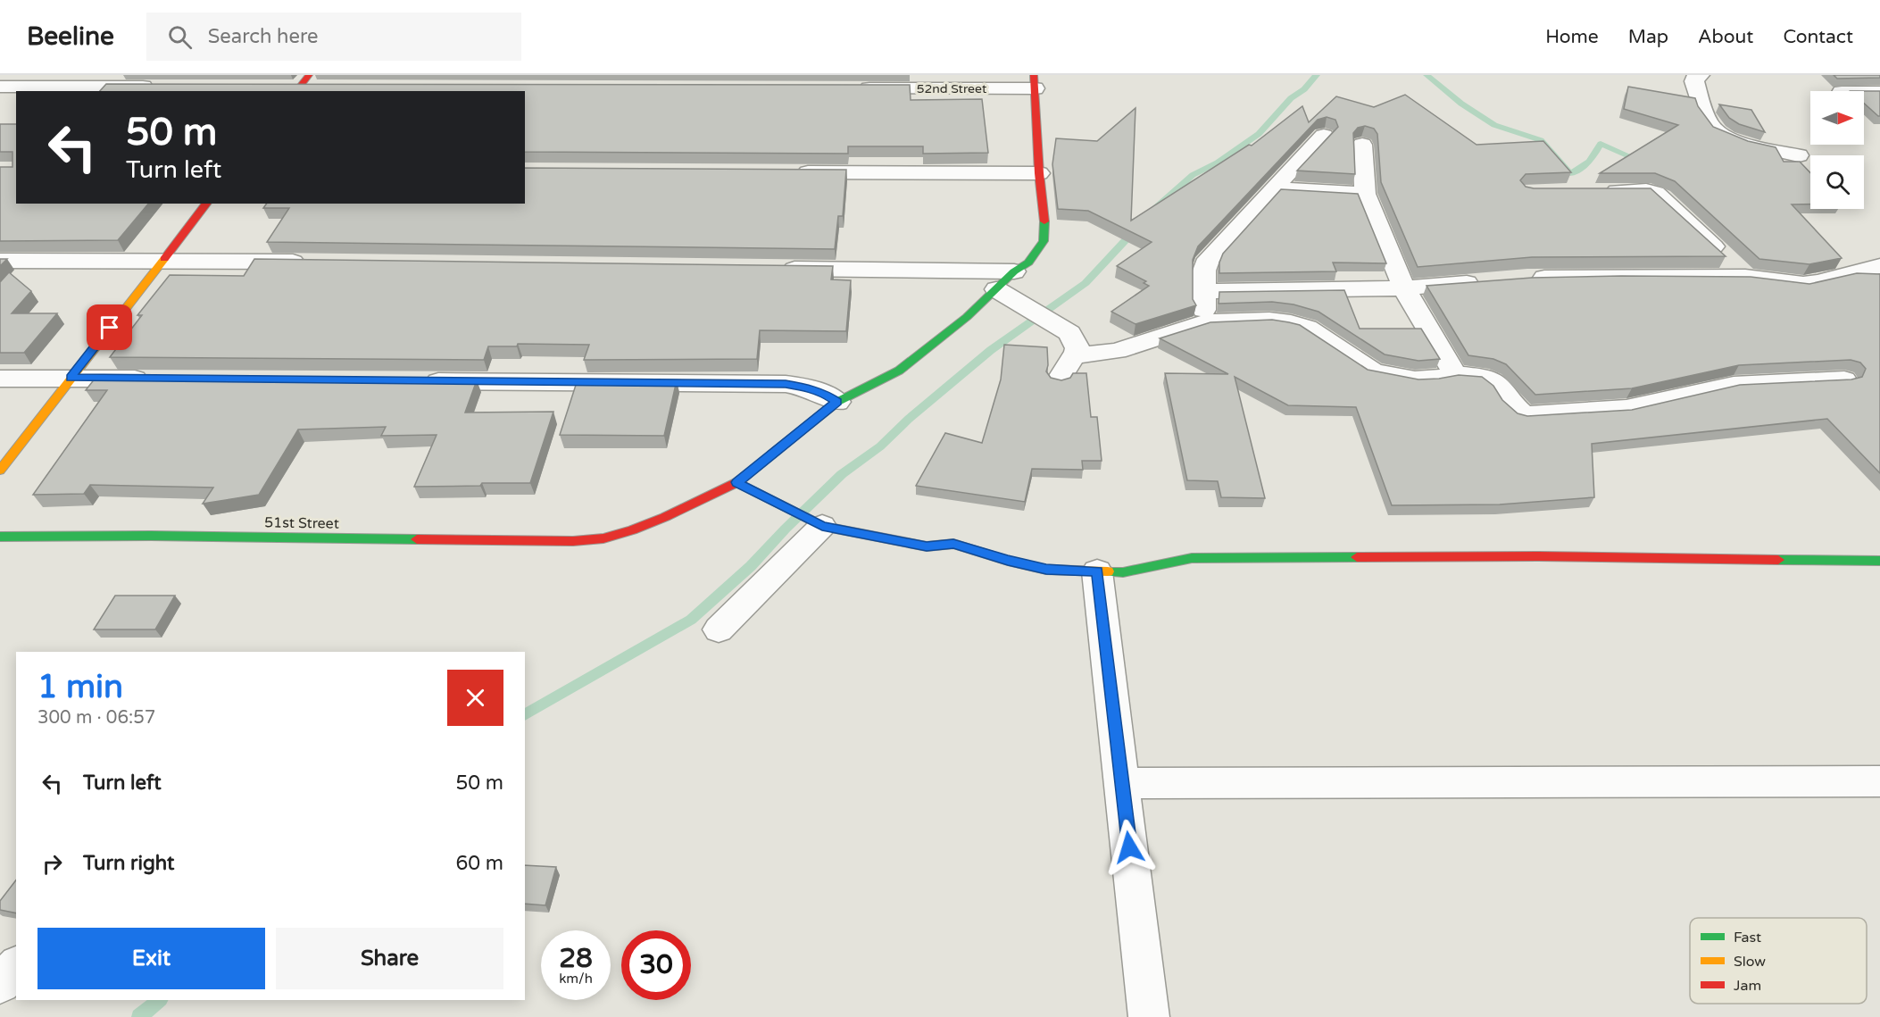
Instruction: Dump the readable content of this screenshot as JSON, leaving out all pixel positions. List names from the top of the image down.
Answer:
{
  "streets": {
    "street": ["52nd Street", "51st Street"]
  },
  "crossings": [
    ["52nd Street", "51st Street"]
  ],
  "legend": ["Fast", "Slow", "Jam"],
  "north": "right",
  "page": {
    "header": "Beeline",
    "search": "Search here",
    "nav": [
      "Home",
      "Map",
      "About",
      "Contact"
    ],
    "turn": ["50 m", "Turn left"],
    "heading": ["1 min", "300 m · 06:57"],
    "list": [
      {
        "name": "Turn left",
        "value": "50 m"
      },
      {
        "name": "Turn right",
        "value": "60 m"
      }
    ],
    "buttons": ["Exit", "Share"],
    "speed": "28 km/h",
    "limit": "30"
  }
}
